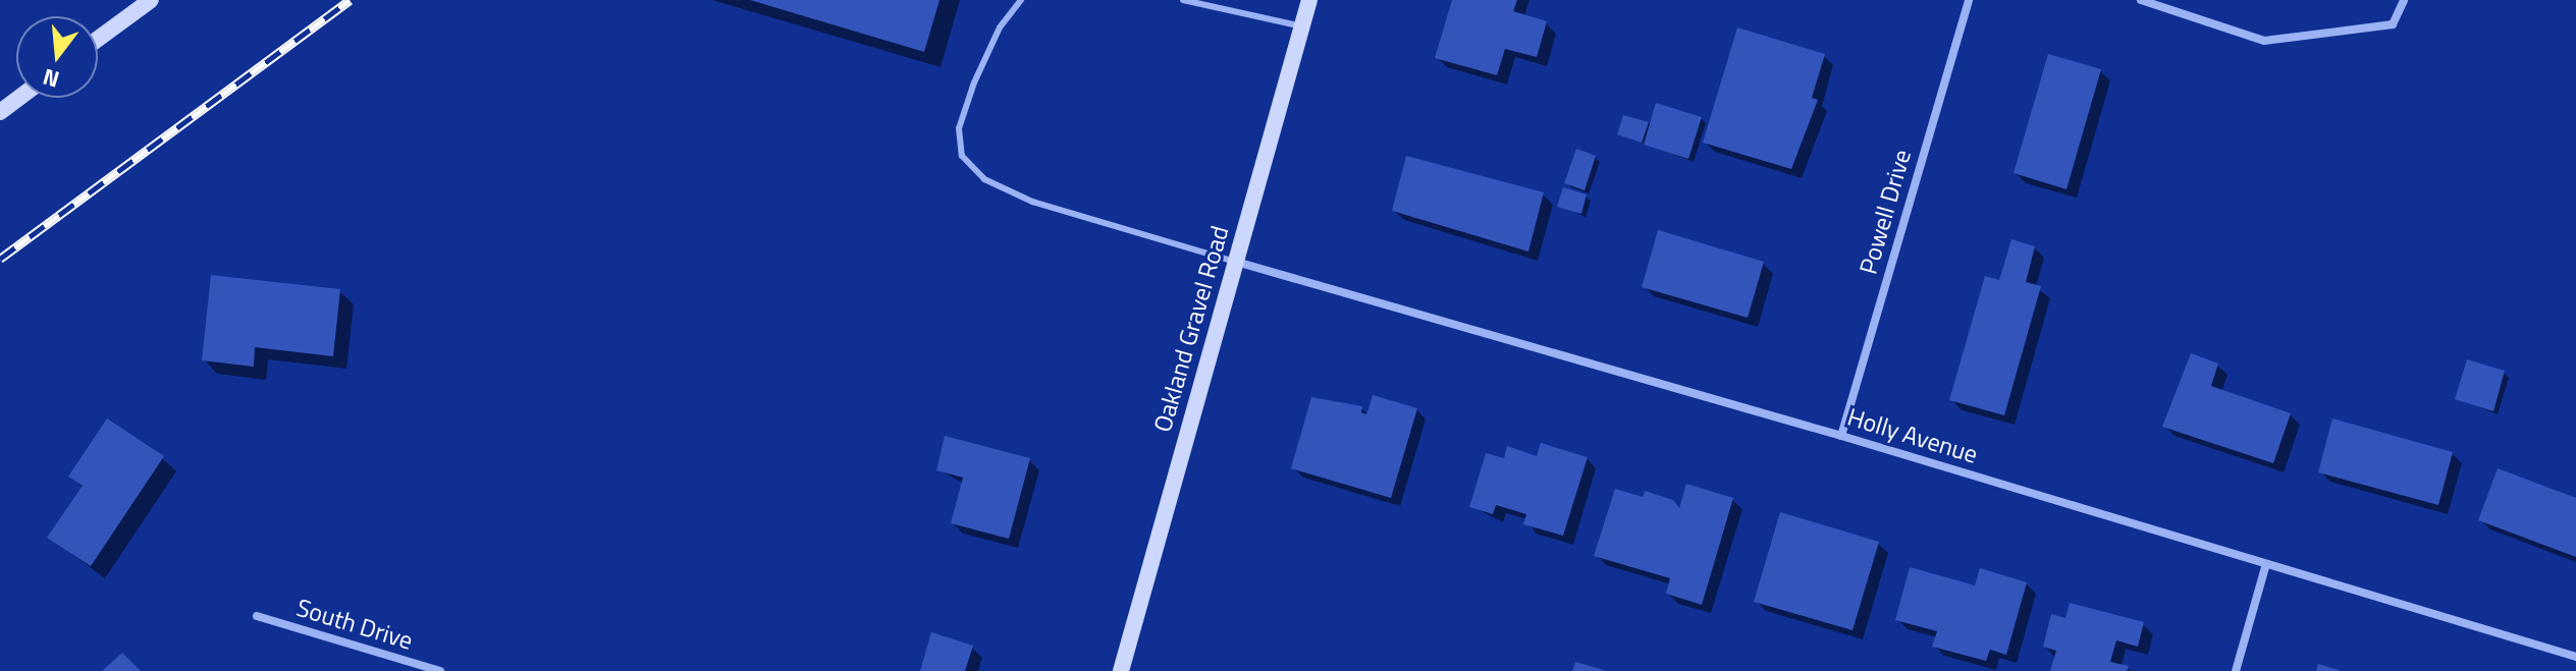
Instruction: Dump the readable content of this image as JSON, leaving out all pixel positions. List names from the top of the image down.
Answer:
{
  "streets": {
    "street": [
      "Powell Drive",
      "Oakland Gravel Road",
      "Holly Avenue",
      "South Drive"
    ]
  },
  "crossings": [
    ["Powell Drive", "Holly Avenue"],
    ["Oakland Gravel Road", "Holly Avenue"]
  ],
  "north": "bottom"
}
